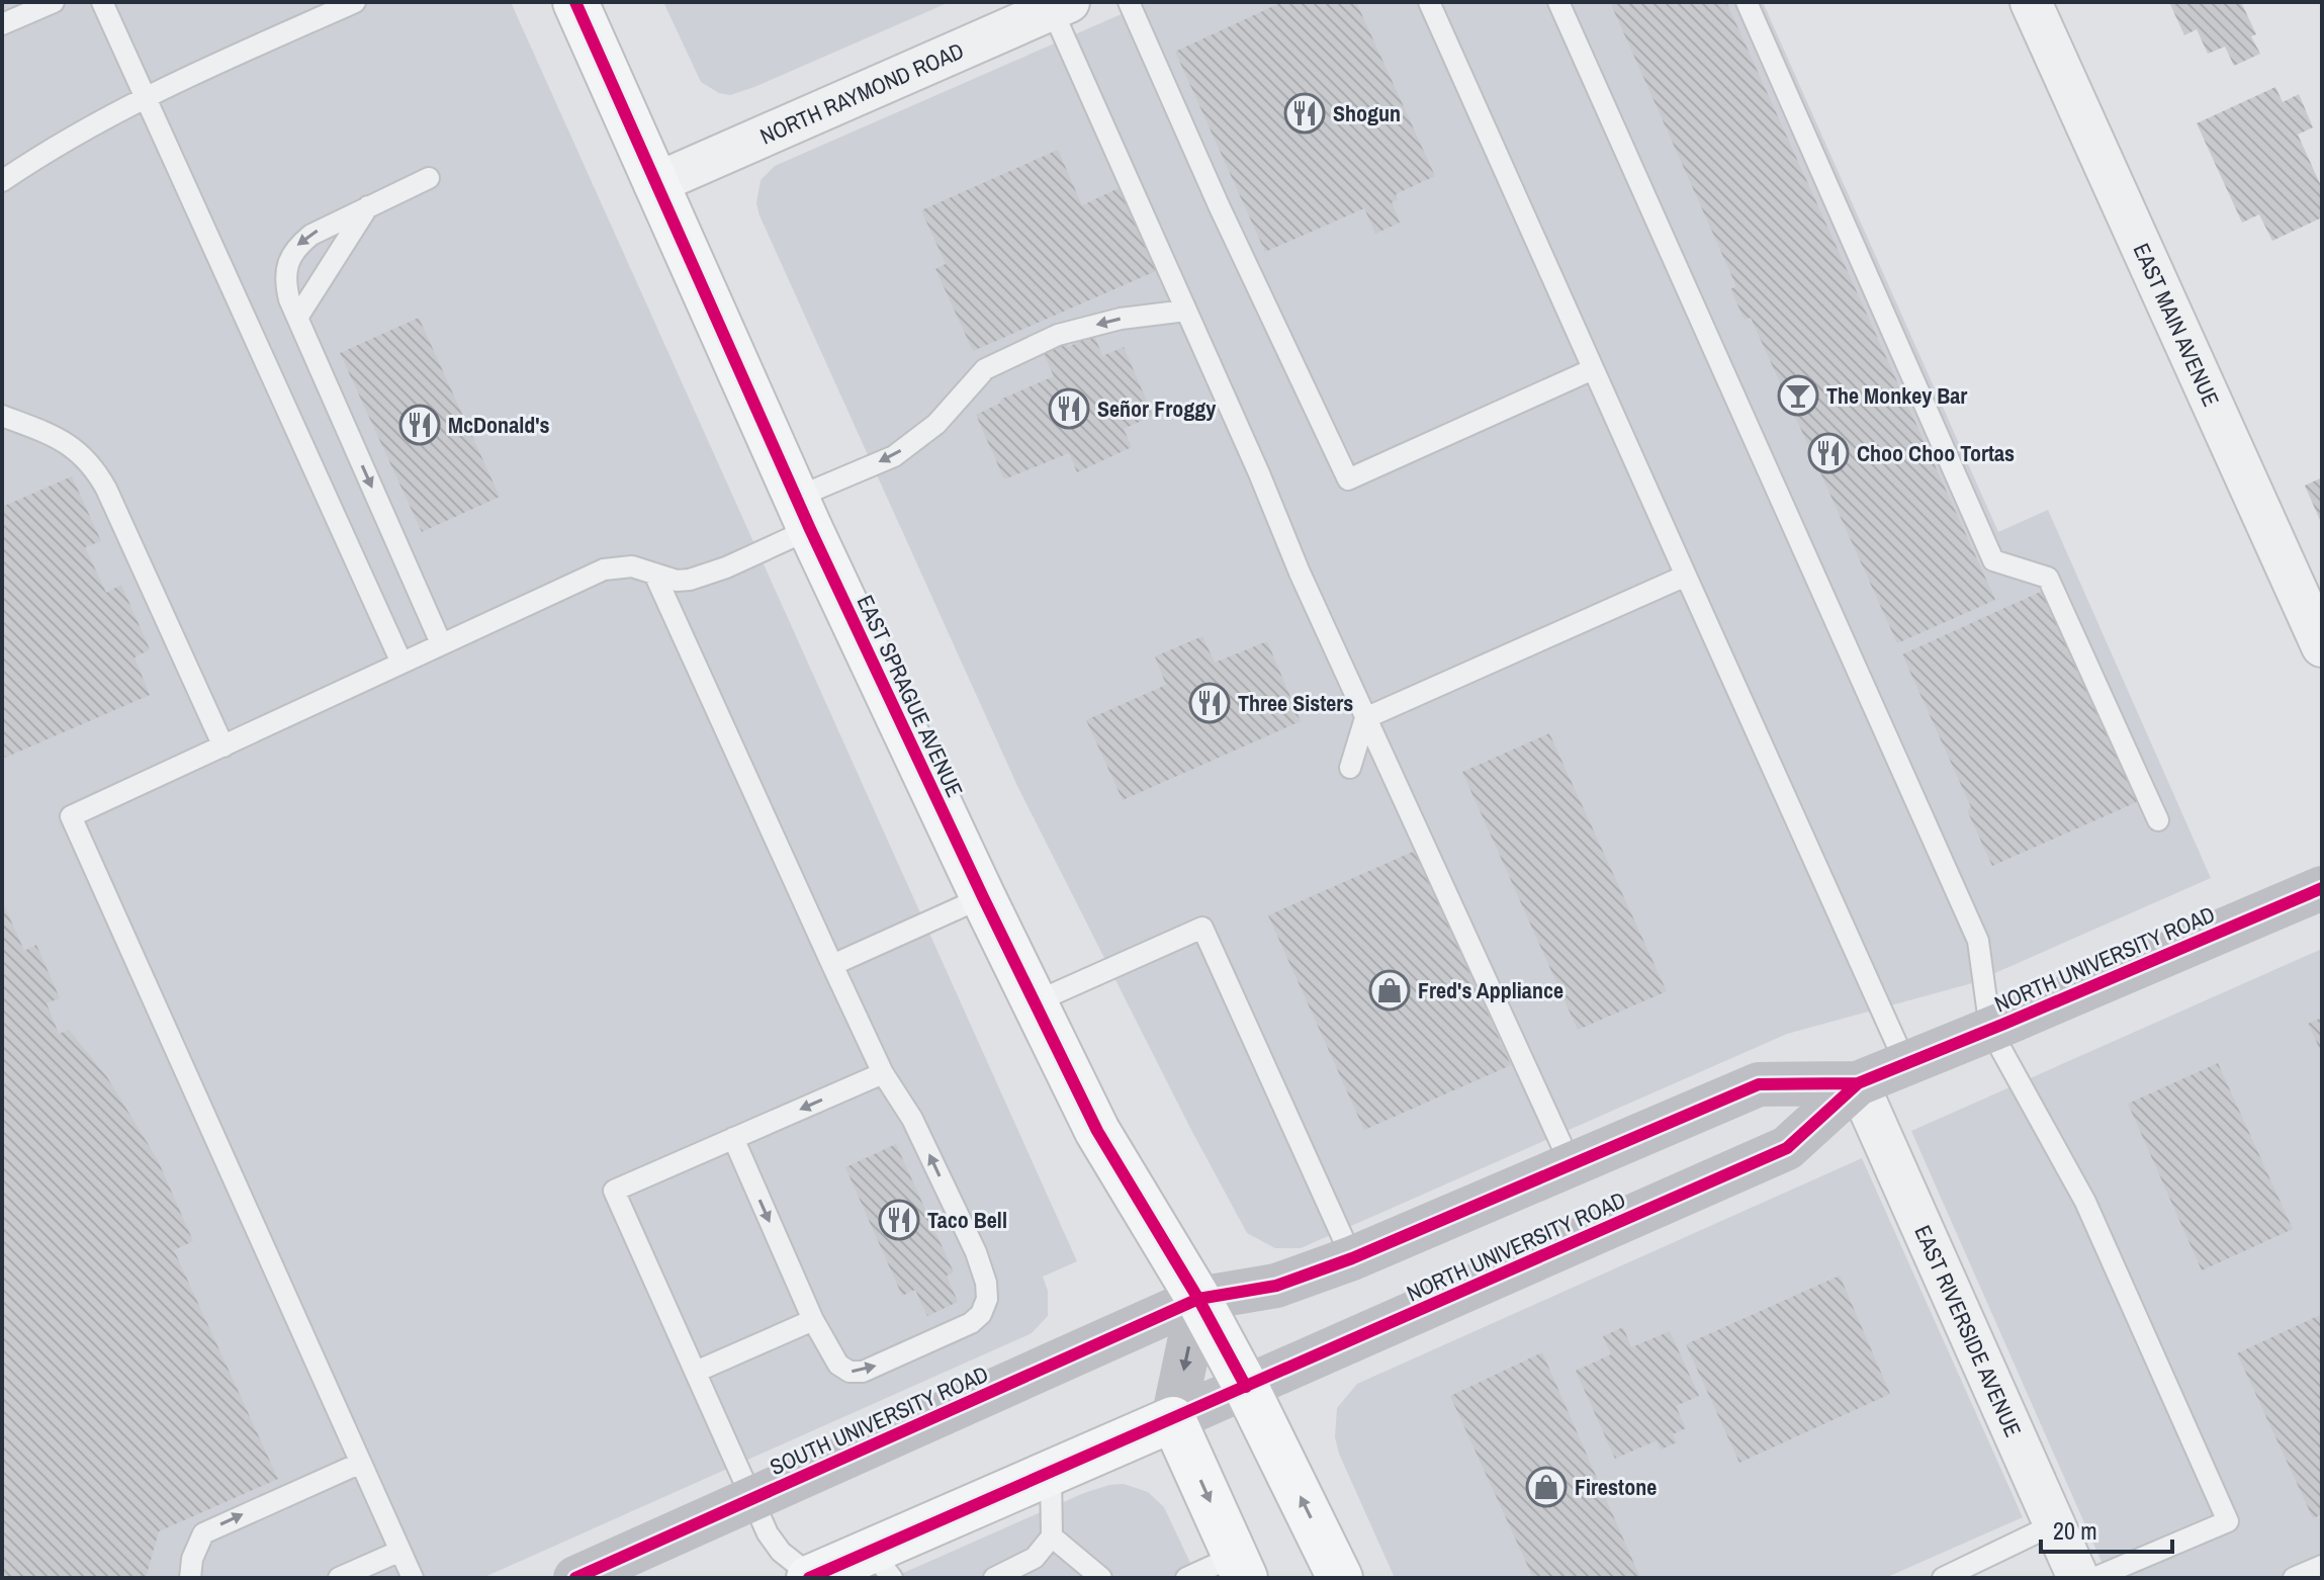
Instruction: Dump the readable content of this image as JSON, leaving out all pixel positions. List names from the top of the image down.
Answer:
{
  "streets": {
    "main road": ["EAST SPRAGUE AVENUE", "NORTH UNIVERSITY ROAD", "SOUTH UNIVERSITY ROAD"],
    "street": ["NORTH RAYMOND ROAD", "EAST MAIN AVENUE", "EAST RIVERSIDE AVENUE"]
  },
  "crossings": [
    ["NORTH RAYMOND ROAD", "EAST SPRAGUE AVENUE"],
    ["EAST SPRAGUE AVENUE", "NORTH UNIVERSITY ROAD"],
    ["EAST SPRAGUE AVENUE", "SOUTH UNIVERSITY ROAD"],
    ["NORTH UNIVERSITY ROAD", "EAST RIVERSIDE AVENUE"],
    ["NORTH UNIVERSITY ROAD", "SOUTH UNIVERSITY ROAD"]
  ],
  "places": {
    "restaurant": [
      "Shogun",
      "Señor Froggy",
      "McDonald's",
      "Choo Choo Tortas",
      "Three Sisters",
      "Taco Bell"
    ],
    "bar": ["The Monkey Bar"],
    "shop": ["Fred's Appliance", "Firestone"]
  },
  "scale_bar": "20 m"
}
